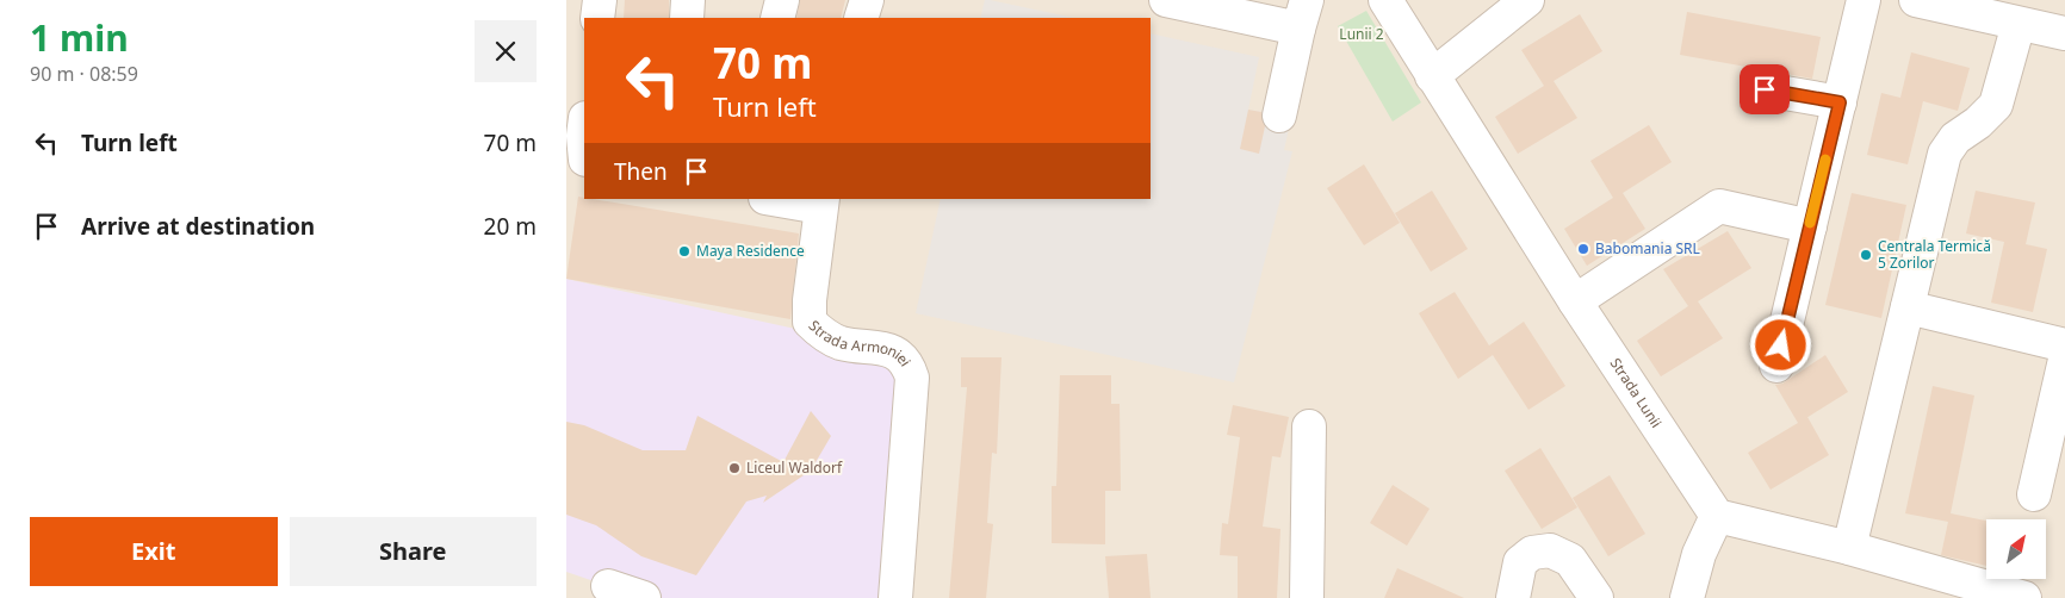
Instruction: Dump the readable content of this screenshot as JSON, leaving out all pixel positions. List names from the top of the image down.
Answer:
{
  "streets": {
    "street": ["Strada Armoniei", "Strada Lunii"]
  },
  "parks": ["Lunii 2"],
  "places": [
    "Babomania SRL",
    "Maya Residence",
    "Centrala Termică 5 Zorilor",
    "Liceul Waldorf"
  ],
  "north": "top right",
  "page": {
    "heading": ["1 min", "90 m · 08:59"],
    "turn": ["70 m", "Turn left"],
    "list": [
      {
        "name": "Turn left",
        "value": "70 m"
      },
      {
        "name": "Arrive at destination",
        "value": "20 m"
      }
    ],
    "then": "Then",
    "buttons": ["Exit", "Share"]
  }
}
